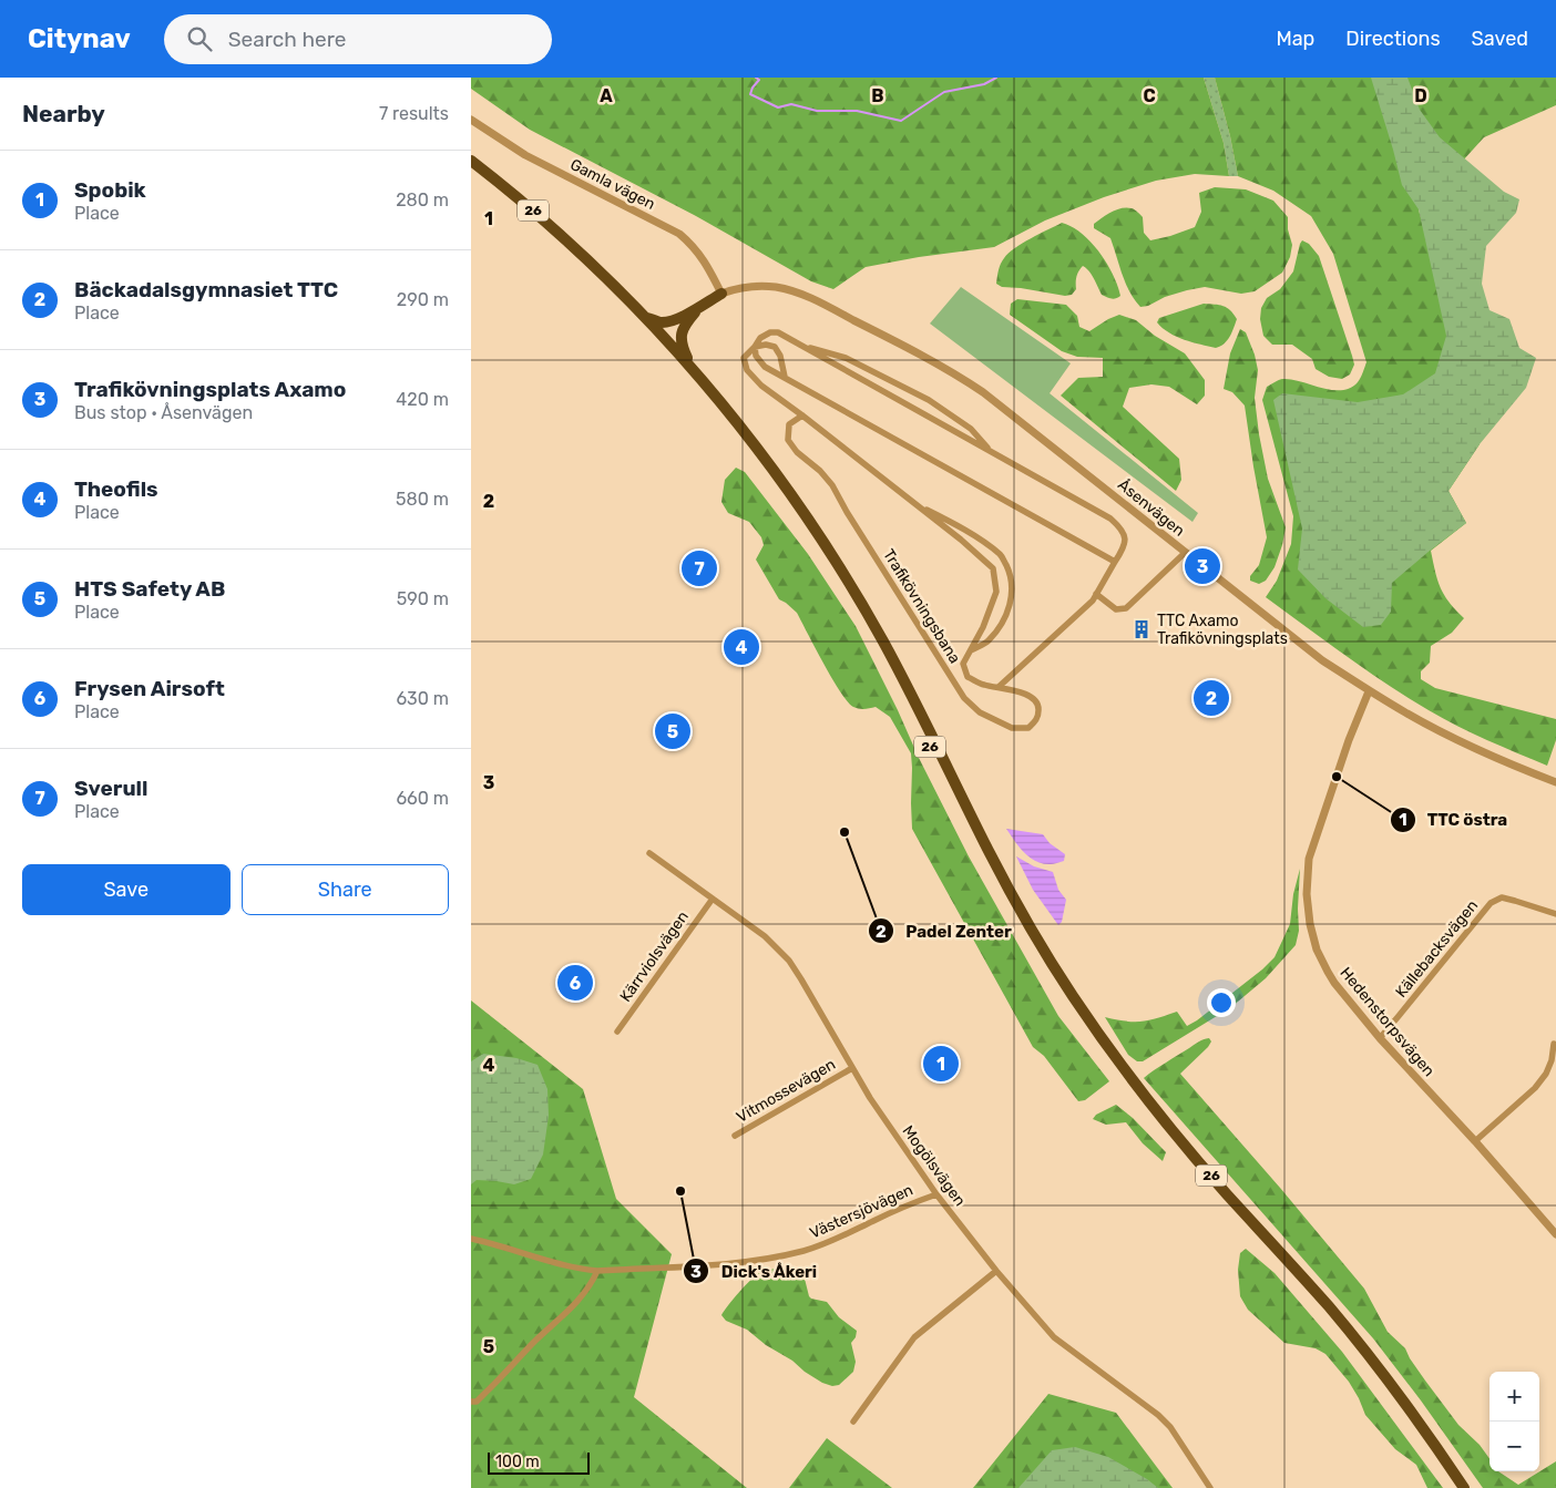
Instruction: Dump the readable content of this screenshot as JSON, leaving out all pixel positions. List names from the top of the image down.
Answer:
{
  "streets": {
    "highway": ["26"],
    "street": [
      "Gamla vägen",
      "Åsenvägen",
      "Trafikövningsbana",
      "Källebacksvägen",
      "Kärrviolsvägen",
      "Hedenstorpsvägen",
      "Vitmossevägen",
      "Mogölsvägen",
      "Västersjövägen"
    ]
  },
  "crossings": [
    ["Gamla vägen", "Åsenvägen"],
    ["Åsenvägen", "Hedenstorpsvägen"],
    ["Källebacksvägen", "Hedenstorpsvägen"],
    ["Kärrviolsvägen", "Mogölsvägen"],
    ["Vitmossevägen", "Mogölsvägen"],
    ["Mogölsvägen", "Västersjövägen"]
  ],
  "places": {
    "building": ["TTC Axamo Trafikövningsplats"],
    "other": ["TTC östra", "Padel Zenter", "Dick's Åkeri"]
  },
  "scale_bar": "100 m",
  "page": {
    "header": "Citynav",
    "search": "Search here",
    "nav": ["Map", "Directions", "Saved"],
    "heading": ["Nearby", "7 results"],
    "list": [
      {
        "mark": "1",
        "name": "Spobik",
        "note": "Place",
        "value": "280 m"
      },
      {
        "mark": "2",
        "name": "Bäckadalsgymnasiet TTC",
        "note": "Place",
        "value": "290 m"
      },
      {
        "mark": "3",
        "name": "Trafikövningsplats Axamo",
        "note": "Bus stop · Åsenvägen",
        "value": "420 m"
      },
      {
        "mark": "4",
        "name": "Theofils",
        "note": "Place",
        "value": "580 m"
      },
      {
        "mark": "5",
        "name": "HTS Safety AB",
        "note": "Place",
        "value": "590 m"
      },
      {
        "mark": "6",
        "name": "Frysen Airsoft",
        "note": "Place",
        "value": "630 m"
      },
      {
        "mark": "7",
        "name": "Sverull",
        "note": "Place",
        "value": "660 m"
      }
    ],
    "pins": [
      "3",
      "7",
      "4",
      "2",
      "5",
      "6",
      "1"
    ],
    "buttons": ["Save", "Share"],
    "map_buttons": ["+", "−"],
    "scale": "100 m"
  },
  "grid": {
    "columns": [
      "A",
      "B",
      "C",
      "D"
    ],
    "rows": [
      "1",
      "2",
      "3",
      "4",
      "5"
    ]
  }
}
